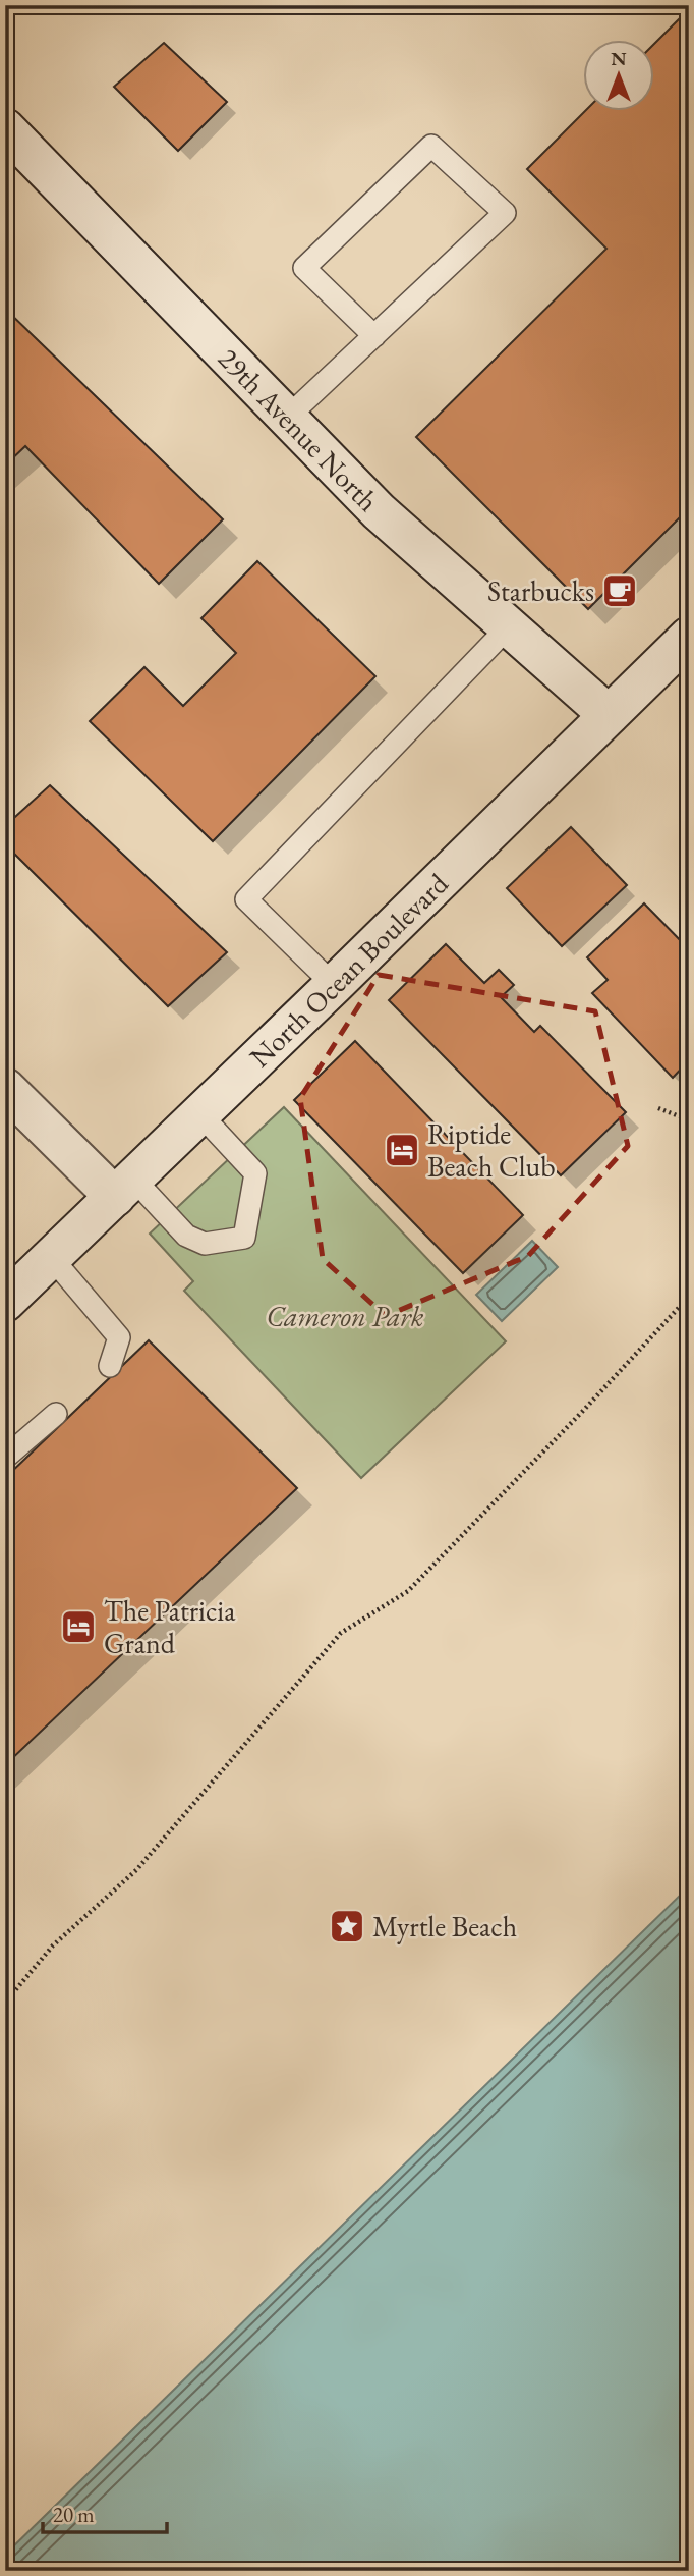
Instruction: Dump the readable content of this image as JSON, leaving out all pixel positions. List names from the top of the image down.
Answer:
{
  "streets": {
    "main road": ["29th Avenue North", "North Ocean Boulevard"]
  },
  "crossings": [
    ["29th Avenue North", "North Ocean Boulevard"]
  ],
  "parks": ["Cameron Park"],
  "places": {
    "cafe": ["Starbucks"],
    "hotel": ["Riptide Beach Club", "The Patricia Grand"],
    "place": ["Myrtle Beach"]
  },
  "scale_bar": "20 m",
  "north": "top"
}
